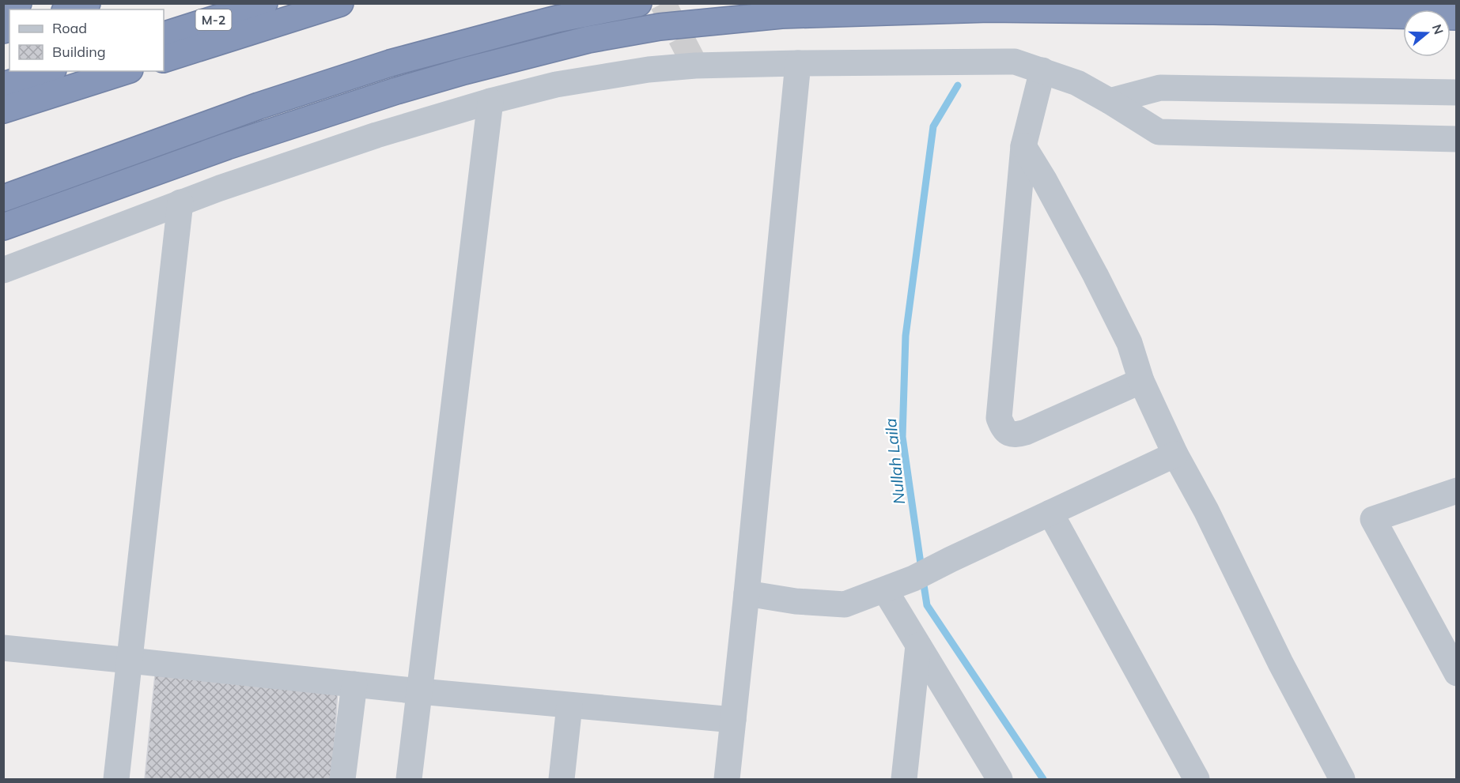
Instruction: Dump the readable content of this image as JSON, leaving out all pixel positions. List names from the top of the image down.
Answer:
{
  "streets": {
    "highway": ["M-2"]
  },
  "water": ["Nullah Laila"],
  "legend": ["Road", "Building"],
  "north": "right"
}
